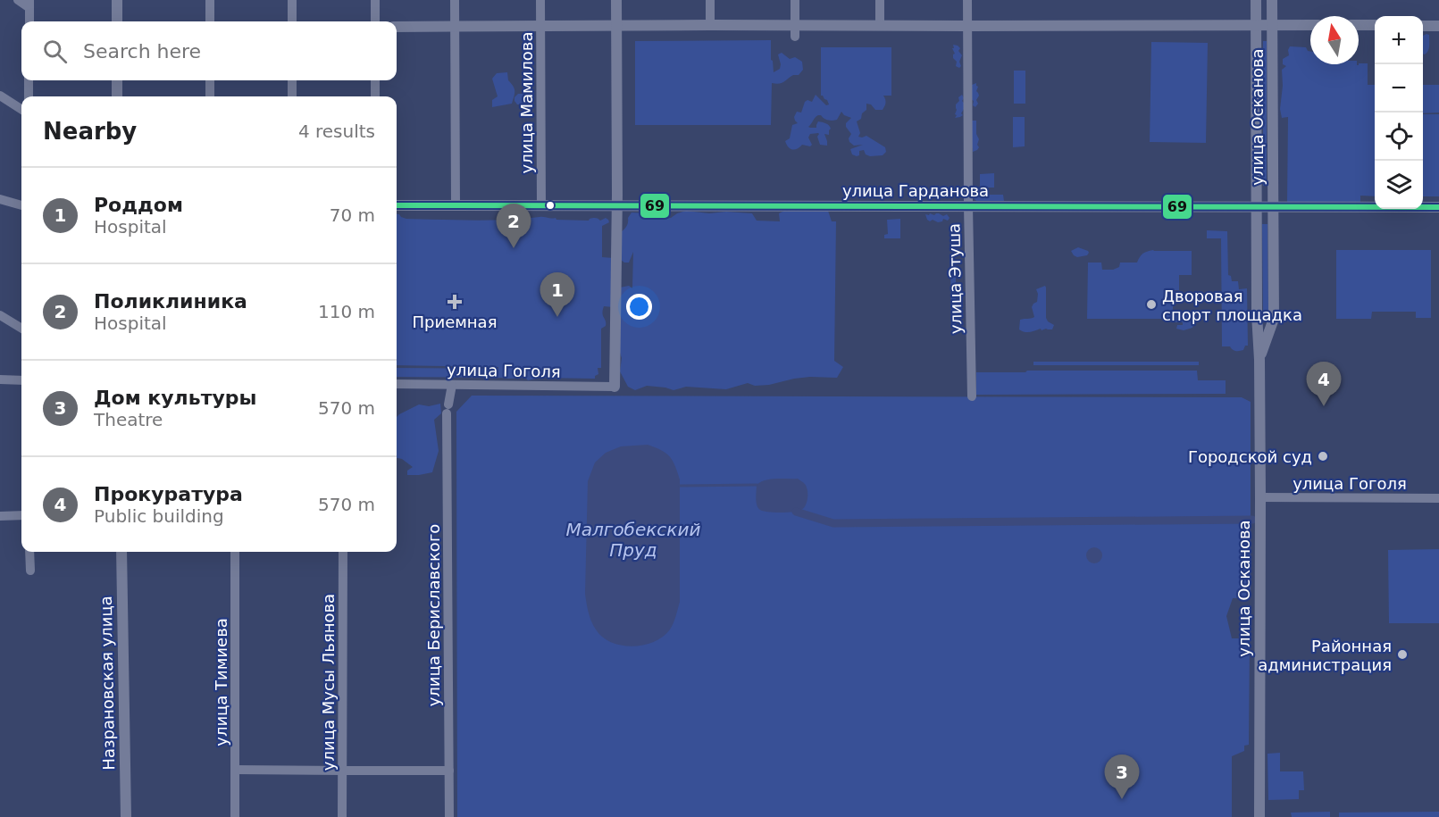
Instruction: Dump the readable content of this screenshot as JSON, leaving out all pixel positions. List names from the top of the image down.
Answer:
{
  "streets": {
    "street": [
      "улица Мамилова",
      "улица Осканова",
      "улица Гарданова",
      "улица Этуша",
      "улица Гоголя",
      "улица Бериславского",
      "улица Тимиева",
      "улица Мусы Льянова",
      "Назрановская улица"
    ]
  },
  "crossings": [
    ["улица Мамилова", "улица Гарданова"],
    ["улица Осканова", "улица Гарданова"],
    ["улица Осканова", "улица Гоголя"],
    ["улица Гарданова", "улица Этуша"],
    ["улица Гоголя", "улица Бериславского"]
  ],
  "water": ["Малгобекский Пруд"],
  "places": {
    "health": ["Приемная"],
    "other": ["Дворовая спорт площадка", "Городской суд", "Районная администрация"]
  },
  "lines": ["transit line 69"],
  "north": "top",
  "page": {
    "map_buttons": ["+", "−"],
    "search": "Search here",
    "heading": ["Nearby", "4 results"],
    "list": [
      {
        "mark": "1",
        "name": "Роддом",
        "note": "Hospital",
        "value": "70 m"
      },
      {
        "mark": "2",
        "name": "Поликлиника",
        "note": "Hospital",
        "value": "110 m"
      },
      {
        "mark": "3",
        "name": "Дом культуры",
        "note": "Theatre",
        "value": "570 m"
      },
      {
        "mark": "4",
        "name": "Прокуратура",
        "note": "Public building",
        "value": "570 m"
      }
    ],
    "pins": [
      "2",
      "1",
      "4",
      "3"
    ]
  }
}
